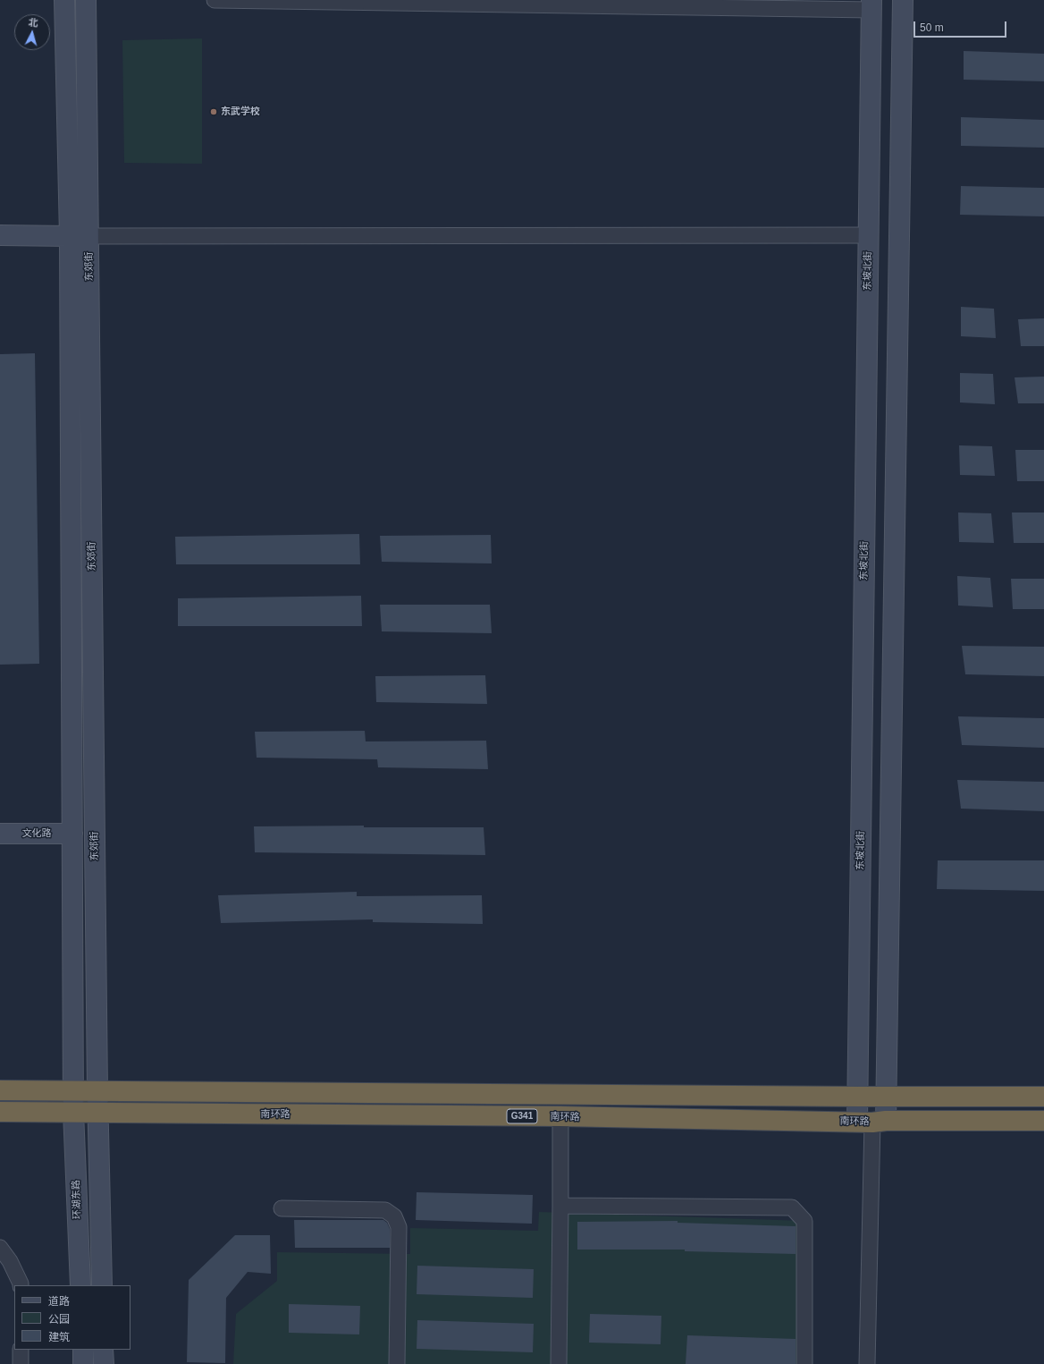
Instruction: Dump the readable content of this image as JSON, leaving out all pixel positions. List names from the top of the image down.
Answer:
{
  "streets": {
    "highway": ["南环路", "G341"],
    "main road": [
      "东郊街",
      "东坡北街",
      "文化路",
      "环湖东路"
    ]
  },
  "crossings": [
    ["东郊街", "文化路"],
    ["东郊街", "南环路"],
    ["东郊街", "环湖东路"],
    ["东坡北街", "南环路"],
    ["南环路", "环湖东路"]
  ],
  "places": ["东武学校"],
  "legend": ["道路", "公园", "建筑"],
  "scale_bar": "50 m",
  "north": "top"
}
